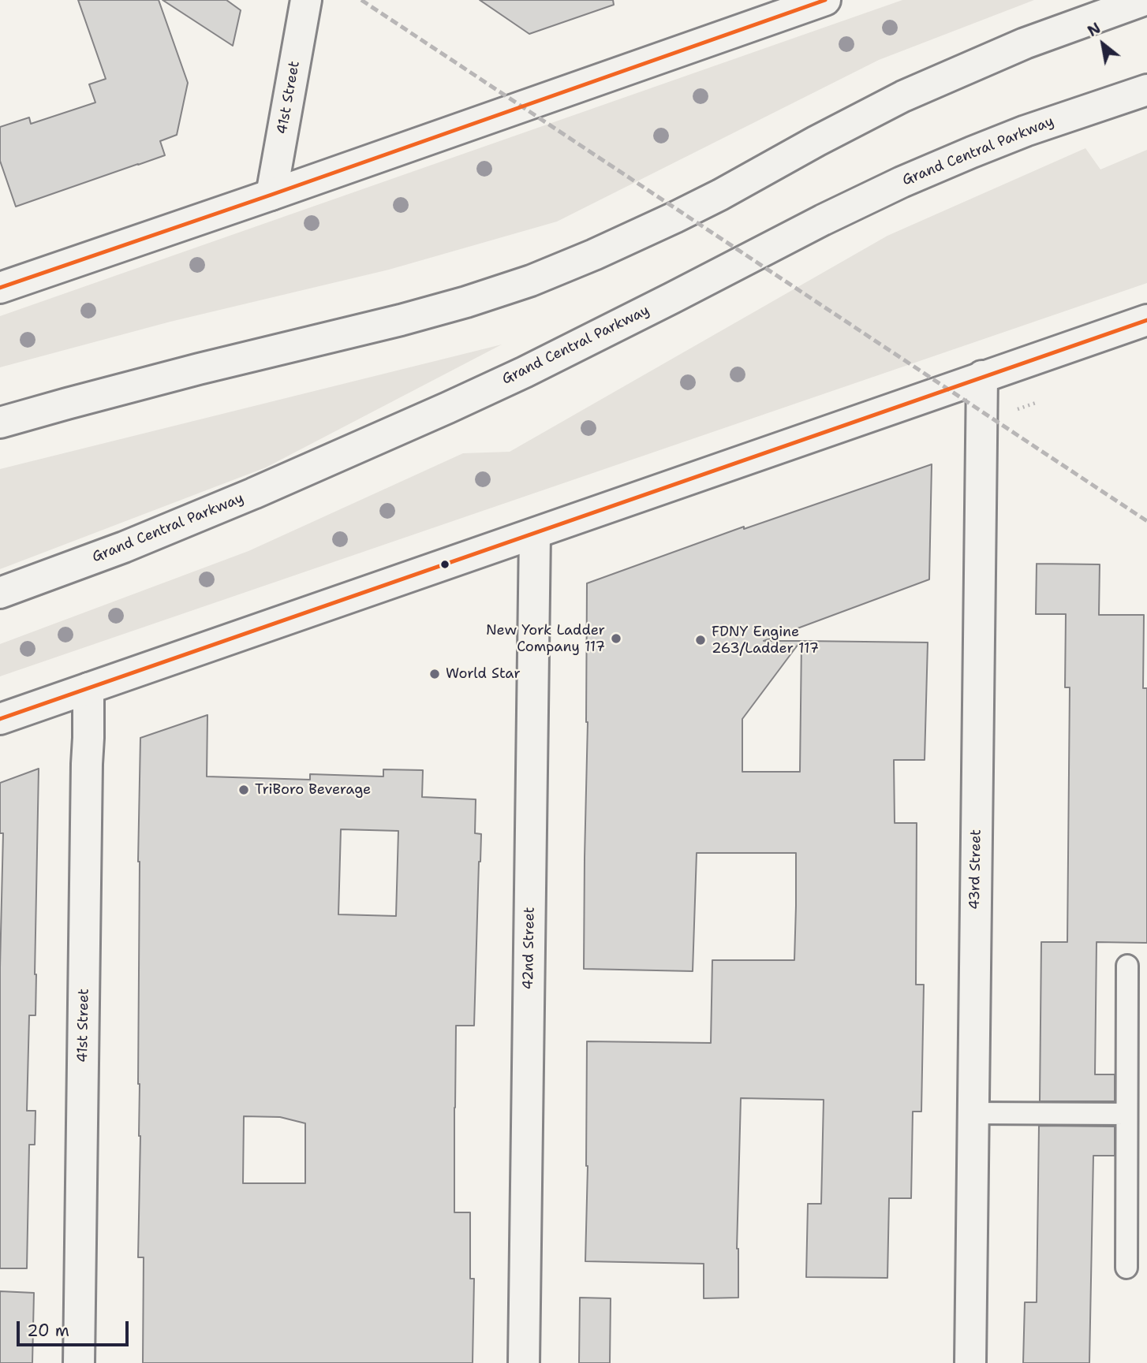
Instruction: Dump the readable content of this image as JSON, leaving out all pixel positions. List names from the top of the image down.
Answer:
{
  "streets": {
    "main road": [
      "41st Street",
      "Grand Central Parkway",
      "43rd Street",
      "42nd Street"
    ]
  },
  "places": [
    "New York Ladder Company 117",
    "FDNY Engine 263/Ladder 117",
    "World Star",
    "TriBoro Beverage"
  ],
  "scale_bar": "20 m",
  "north": "top left"
}
